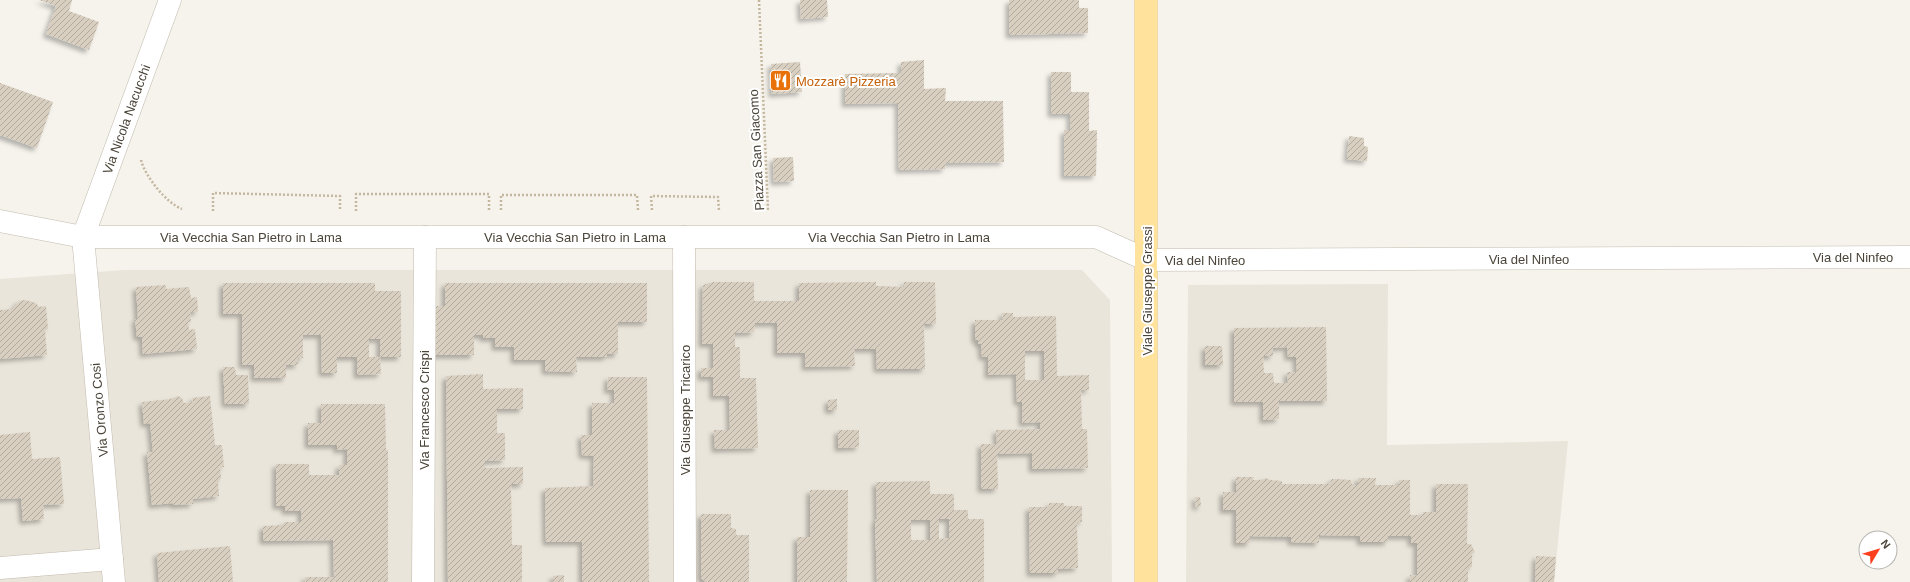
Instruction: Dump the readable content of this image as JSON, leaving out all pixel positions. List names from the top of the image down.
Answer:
{
  "streets": {
    "main road": ["Viale Giuseppe Grassi"],
    "street": [
      "Via Nicola Nacucchi",
      "Via Vecchia San Pietro in Lama",
      "Via del Ninfeo",
      "Via Oronzo Cosi",
      "Via Francesco Crispi",
      "Via Giuseppe Tricarico"
    ],
    "path": ["Piazza San Giacomo"]
  },
  "crossings": [
    ["Via Nicola Nacucchi", "Via Vecchia San Pietro in Lama"],
    ["Via Nicola Nacucchi", "Via Oronzo Cosi"],
    ["Via Vecchia San Pietro in Lama", "Via del Ninfeo"],
    ["Via Vecchia San Pietro in Lama", "Viale Giuseppe Grassi"],
    ["Via Vecchia San Pietro in Lama", "Via Oronzo Cosi"],
    ["Via Vecchia San Pietro in Lama", "Via Francesco Crispi"],
    ["Via Vecchia San Pietro in Lama", "Via Giuseppe Tricarico"],
    ["Via del Ninfeo", "Viale Giuseppe Grassi"]
  ],
  "places": {
    "restaurant": ["Mozzarè Pizzeria"]
  },
  "north": "top right"
}
